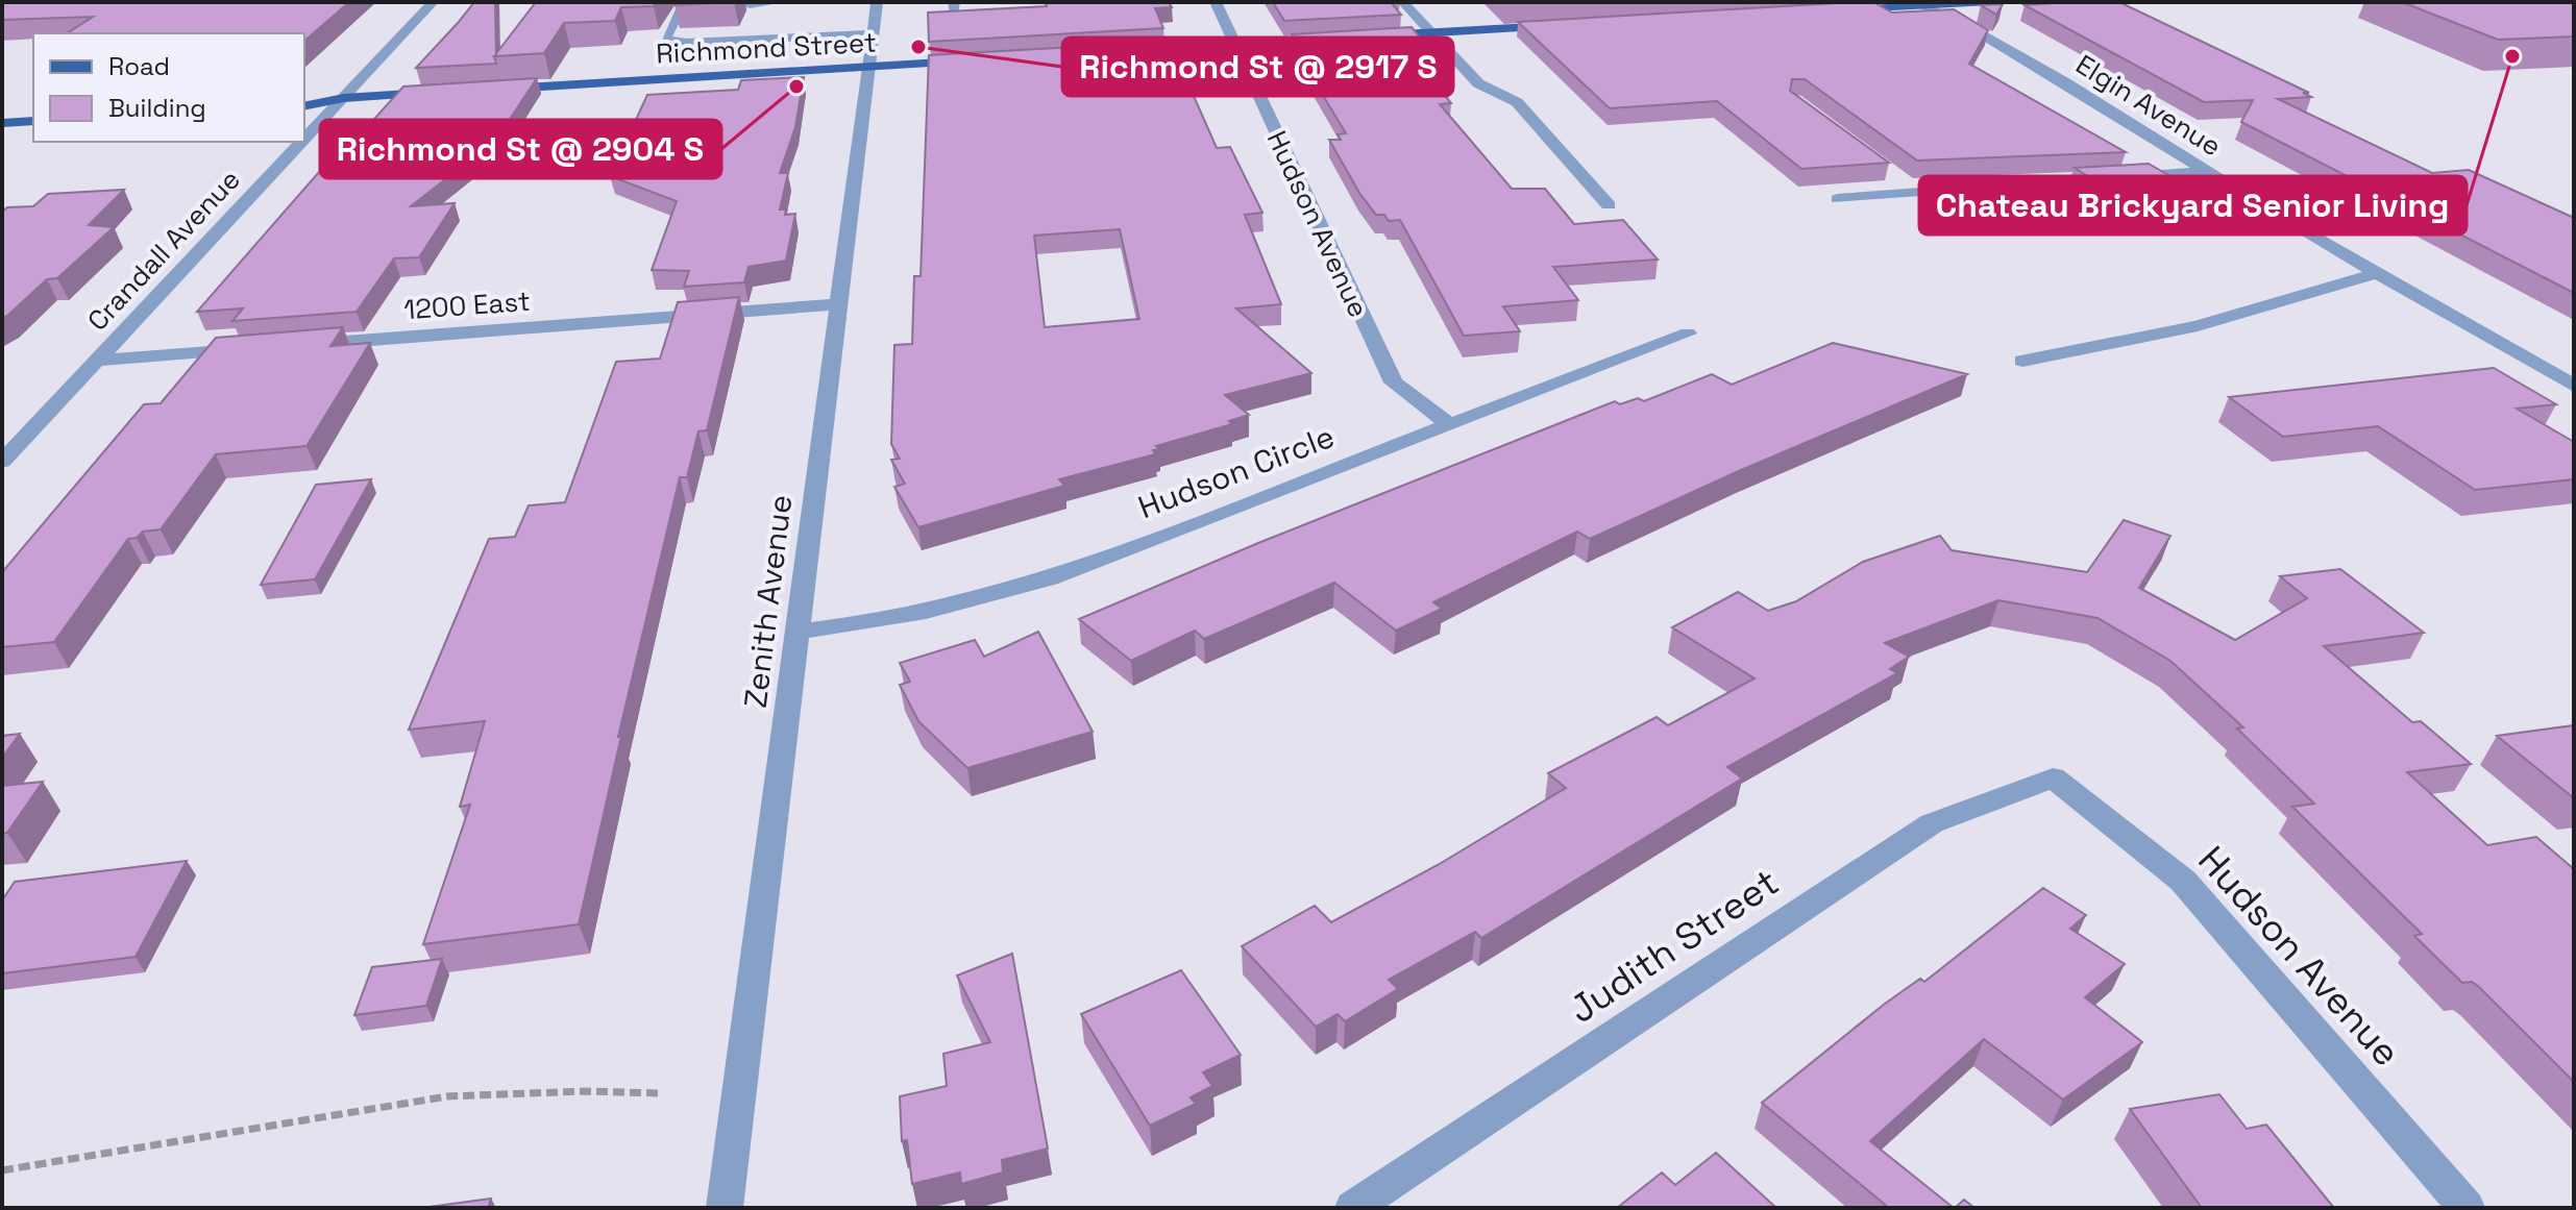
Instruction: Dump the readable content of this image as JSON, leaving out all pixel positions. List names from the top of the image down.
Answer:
{
  "streets": {
    "main road": ["Richmond Street"],
    "street": [
      "Elgin Avenue",
      "Hudson Avenue",
      "Crandall Avenue",
      "1200 East",
      "Hudson Circle",
      "Zenith Avenue",
      "Judith Street"
    ]
  },
  "crossings": [
    ["Richmond Street", "Zenith Avenue"],
    ["Hudson Avenue", "Hudson Circle"],
    ["Hudson Avenue", "Judith Street"],
    ["1200 East", "Zenith Avenue"],
    ["Hudson Circle", "Zenith Avenue"]
  ],
  "places": ["Richmond St @ 2917 S", "Chateau Brickyard Senior Living", "Richmond St @ 2904 S"],
  "legend": ["Road", "Building"]
}
